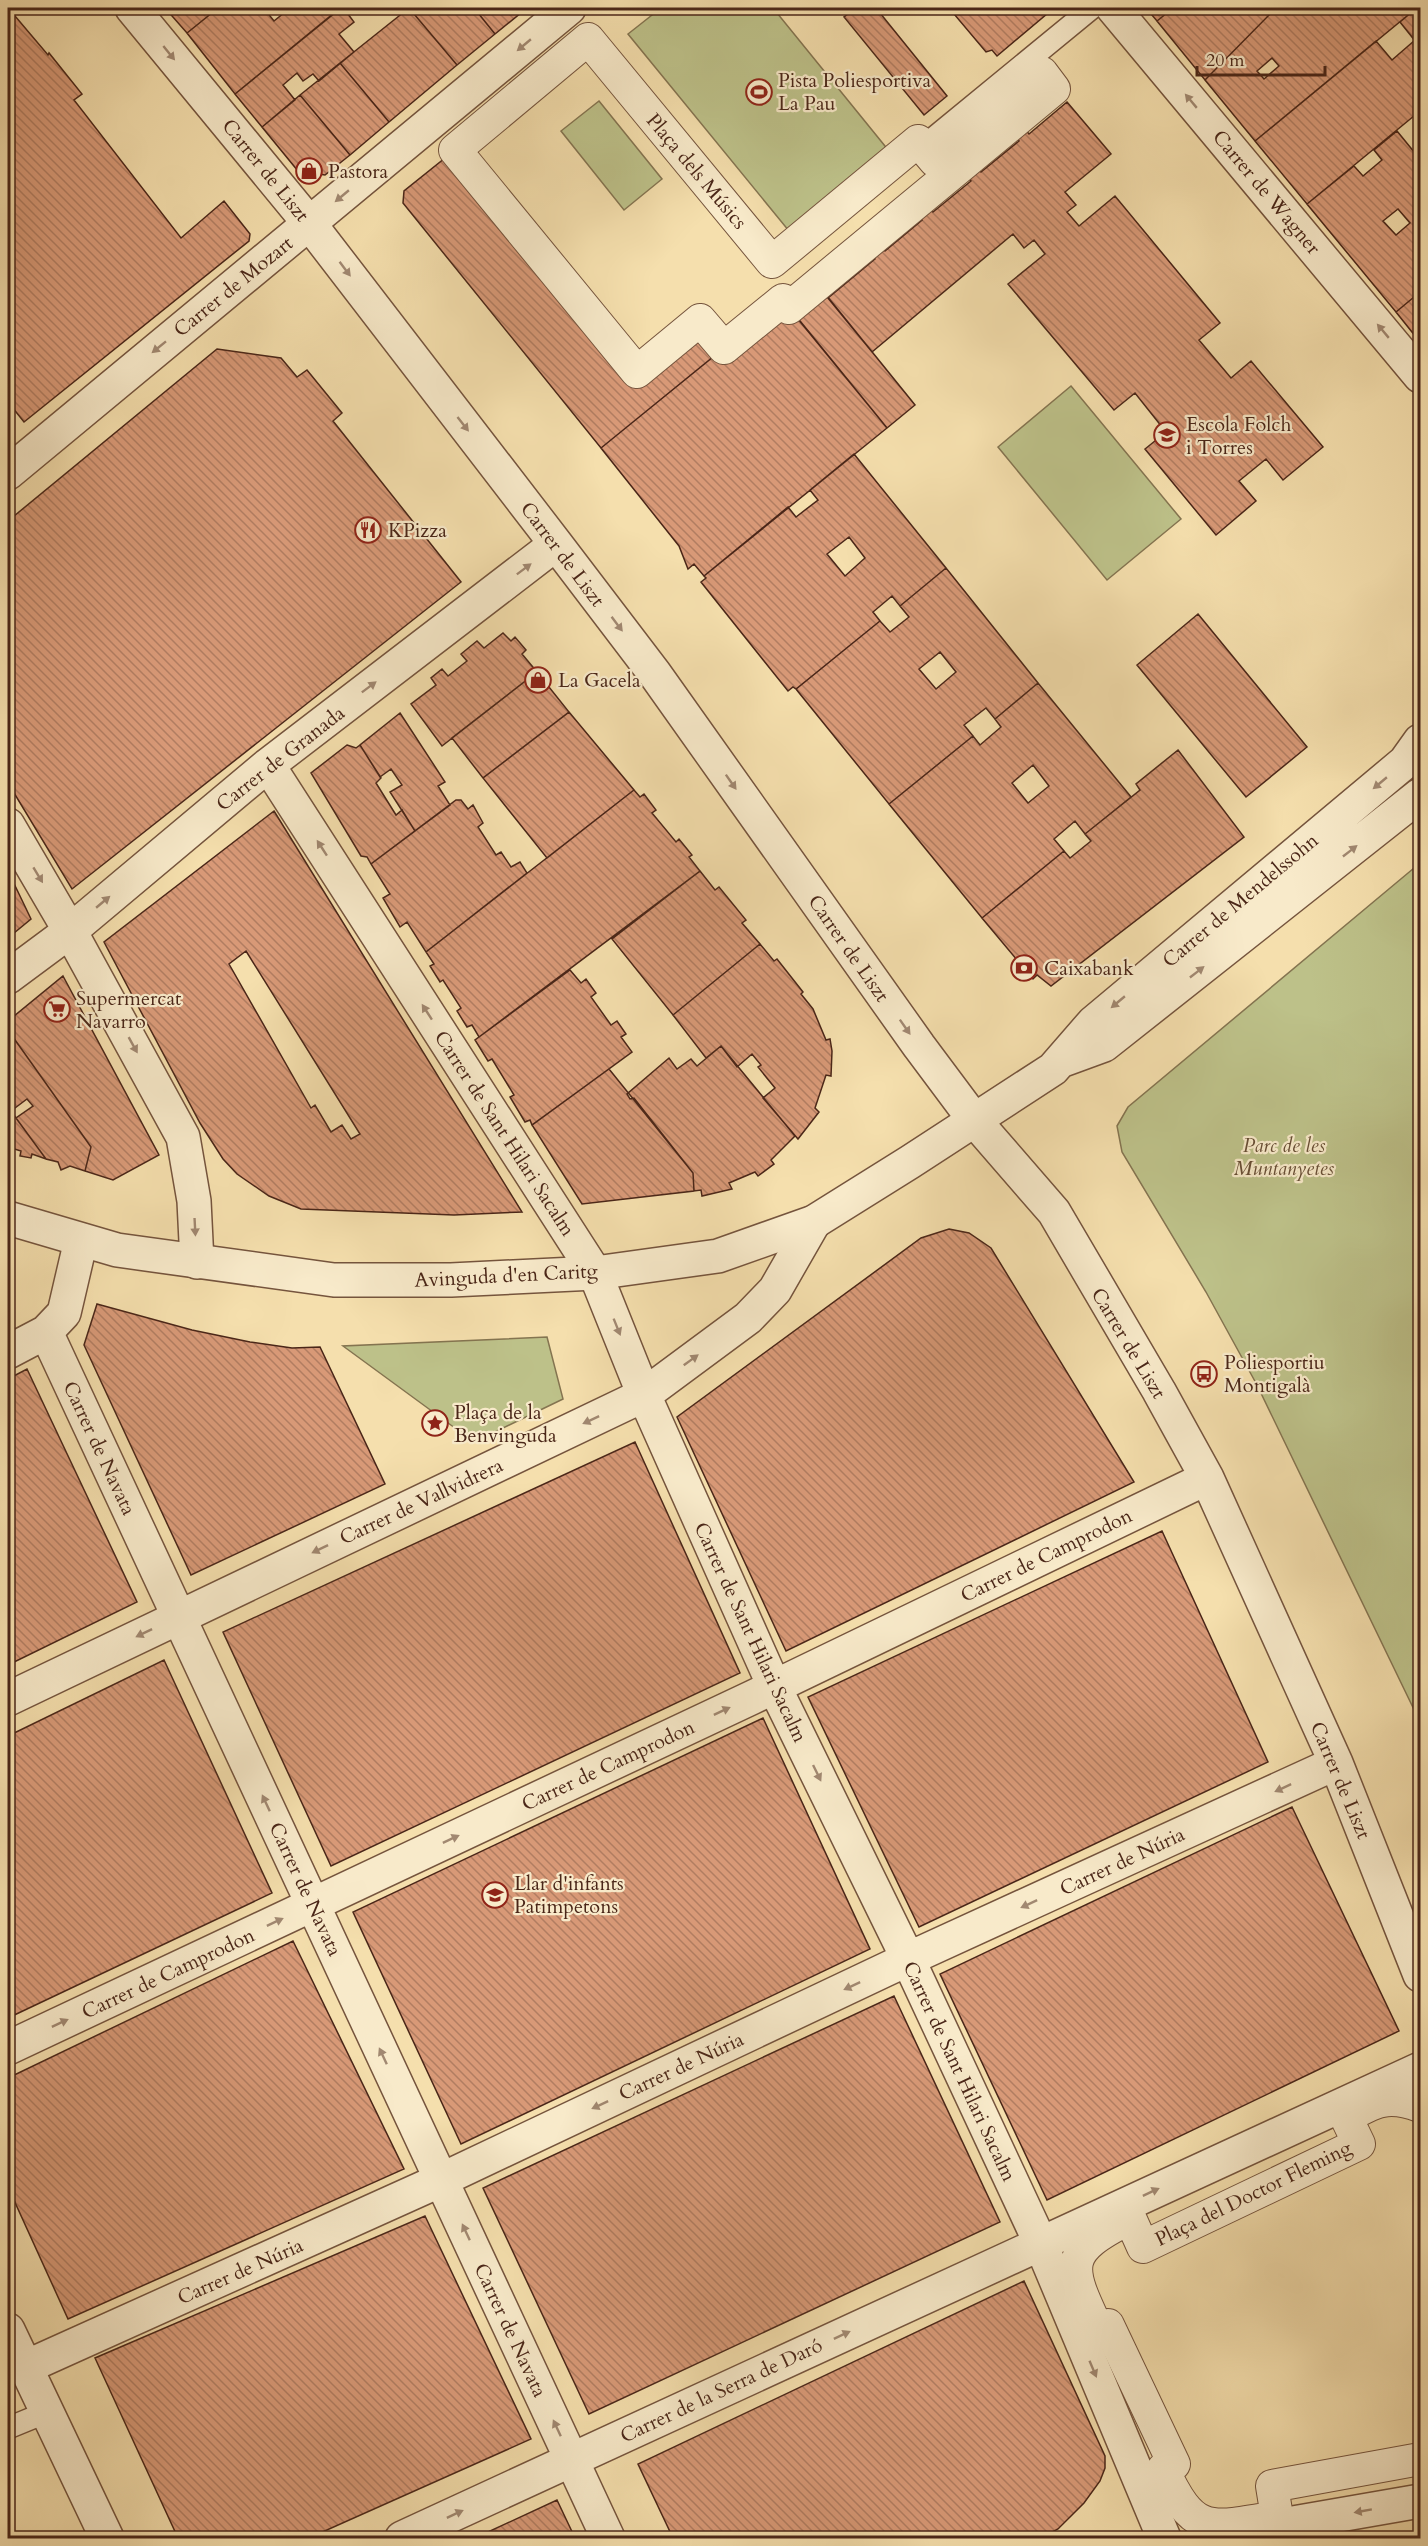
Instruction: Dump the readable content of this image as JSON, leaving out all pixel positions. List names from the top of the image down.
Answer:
{
  "streets": {
    "street": [
      "Carrer de Liszt",
      "Plaça dels Músics",
      "Carrer de Wagner",
      "Carrer de Mozart",
      "Carrer de Granada",
      "Carrer de Mendelssohn",
      "Carrer de Sant Hilari Sacalm",
      "Avinguda d'en Caritg",
      "Carrer de Navata",
      "Carrer de Vallvidrera",
      "Carrer de Camprodon",
      "Carrer de Núria",
      "Plaça del Doctor Fleming",
      "Carrer de la Serra de Daró"
    ]
  },
  "crossings": [
    ["Carrer de Liszt", "Carrer de Mozart"],
    ["Carrer de Liszt", "Carrer de Granada"],
    ["Carrer de Liszt", "Carrer de Mendelssohn"],
    ["Carrer de Liszt", "Avinguda d'en Caritg"],
    ["Carrer de Liszt", "Carrer de Camprodon"],
    ["Carrer de Liszt", "Carrer de Núria"],
    ["Carrer de Granada", "Carrer de Sant Hilari Sacalm"],
    ["Carrer de Mendelssohn", "Avinguda d'en Caritg"],
    ["Carrer de Sant Hilari Sacalm", "Avinguda d'en Caritg"],
    ["Carrer de Sant Hilari Sacalm", "Carrer de Vallvidrera"],
    ["Carrer de Sant Hilari Sacalm", "Carrer de Camprodon"],
    ["Carrer de Sant Hilari Sacalm", "Carrer de Núria"],
    ["Carrer de Sant Hilari Sacalm", "Plaça del Doctor Fleming"],
    ["Carrer de Sant Hilari Sacalm", "Carrer de la Serra de Daró"],
    ["Avinguda d'en Caritg", "Carrer de Vallvidrera"],
    ["Carrer de Navata", "Carrer de Vallvidrera"],
    ["Carrer de Navata", "Carrer de Camprodon"],
    ["Carrer de Navata", "Carrer de Núria"],
    ["Carrer de Navata", "Carrer de la Serra de Daró"],
    ["Plaça del Doctor Fleming", "Carrer de la Serra de Daró"]
  ],
  "one_way": [
    "Carrer de Liszt",
    "Carrer de Wagner",
    "Carrer de Mozart",
    "Carrer de Granada",
    "Carrer de Navata",
    "Carrer de Camprodon",
    "Carrer de Núria",
    "Carrer de la Serra de Daró"
  ],
  "parks": ["Parc de les Muntanyetes"],
  "places": {
    "sports": ["Pista Poliesportiva La Pau"],
    "shop": ["Pastora", "La Gacela"],
    "school or university": ["Escola Folch i Torres", "Llar d'infants Patimpetons"],
    "restaurant": ["KPizza"],
    "bank": ["Caixabank"],
    "supermarket": ["Supermercat Navarro"],
    "bus stop": ["Poliesportiu Montigalà"],
    "place": ["Plaça de la Benvinguda"]
  },
  "scale_bar": "20 m"
}
